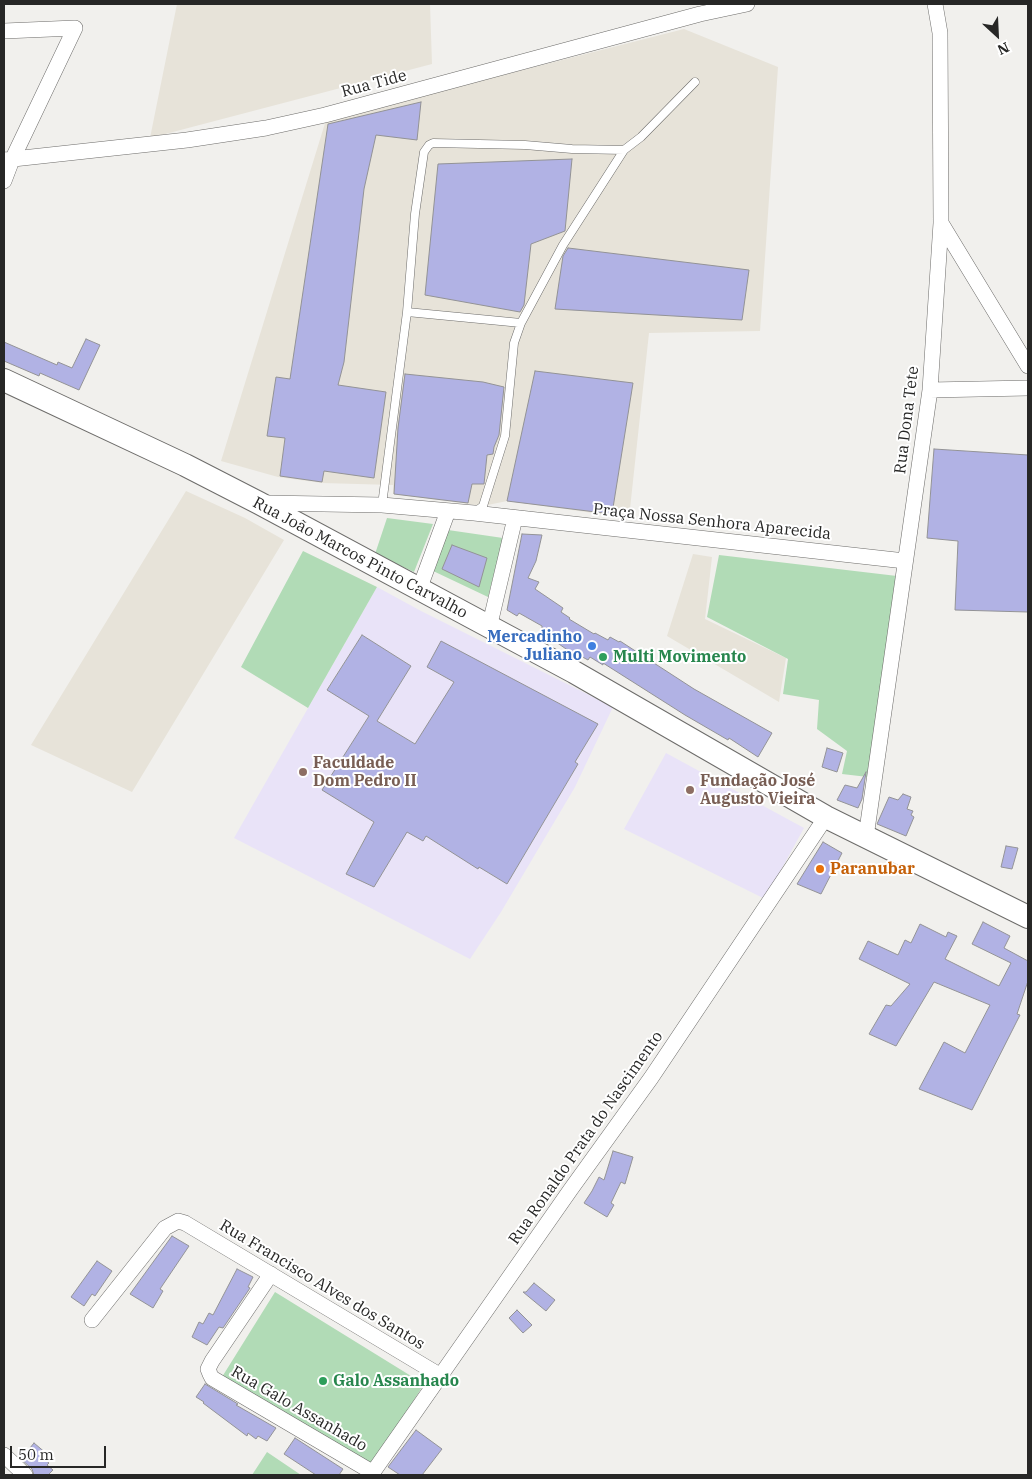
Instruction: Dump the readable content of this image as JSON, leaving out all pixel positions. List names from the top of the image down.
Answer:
{
  "streets": {
    "main road": ["Rua João Marcos Pinto Carvalho"],
    "street": [
      "Rua Tide",
      "Rua Dona Tete",
      "Praça Nossa Senhora Aparecida",
      "Rua Ronaldo Prata do Nascimento",
      "Rua Francisco Alves dos Santos",
      "Rua Galo Assanhado"
    ]
  },
  "crossings": [
    ["Rua Dona Tete", "Praça Nossa Senhora Aparecida"],
    ["Rua Dona Tete", "Rua João Marcos Pinto Carvalho"],
    ["Praça Nossa Senhora Aparecida", "Rua João Marcos Pinto Carvalho"],
    ["Rua João Marcos Pinto Carvalho", "Rua Ronaldo Prata do Nascimento"],
    ["Rua Ronaldo Prata do Nascimento", "Rua Francisco Alves dos Santos"],
    ["Rua Ronaldo Prata do Nascimento", "Rua Galo Assanhado"],
    ["Rua Francisco Alves dos Santos", "Rua Galo Assanhado"]
  ],
  "places": [
    "Mercadinho Juliano",
    "Multi Movimento",
    "Faculdade Dom Pedro II",
    "Fundação José Augusto Vieira",
    "Paranubar",
    "Galo Assanhado"
  ],
  "scale_bar": "50 m",
  "north": "bottom right"
}
